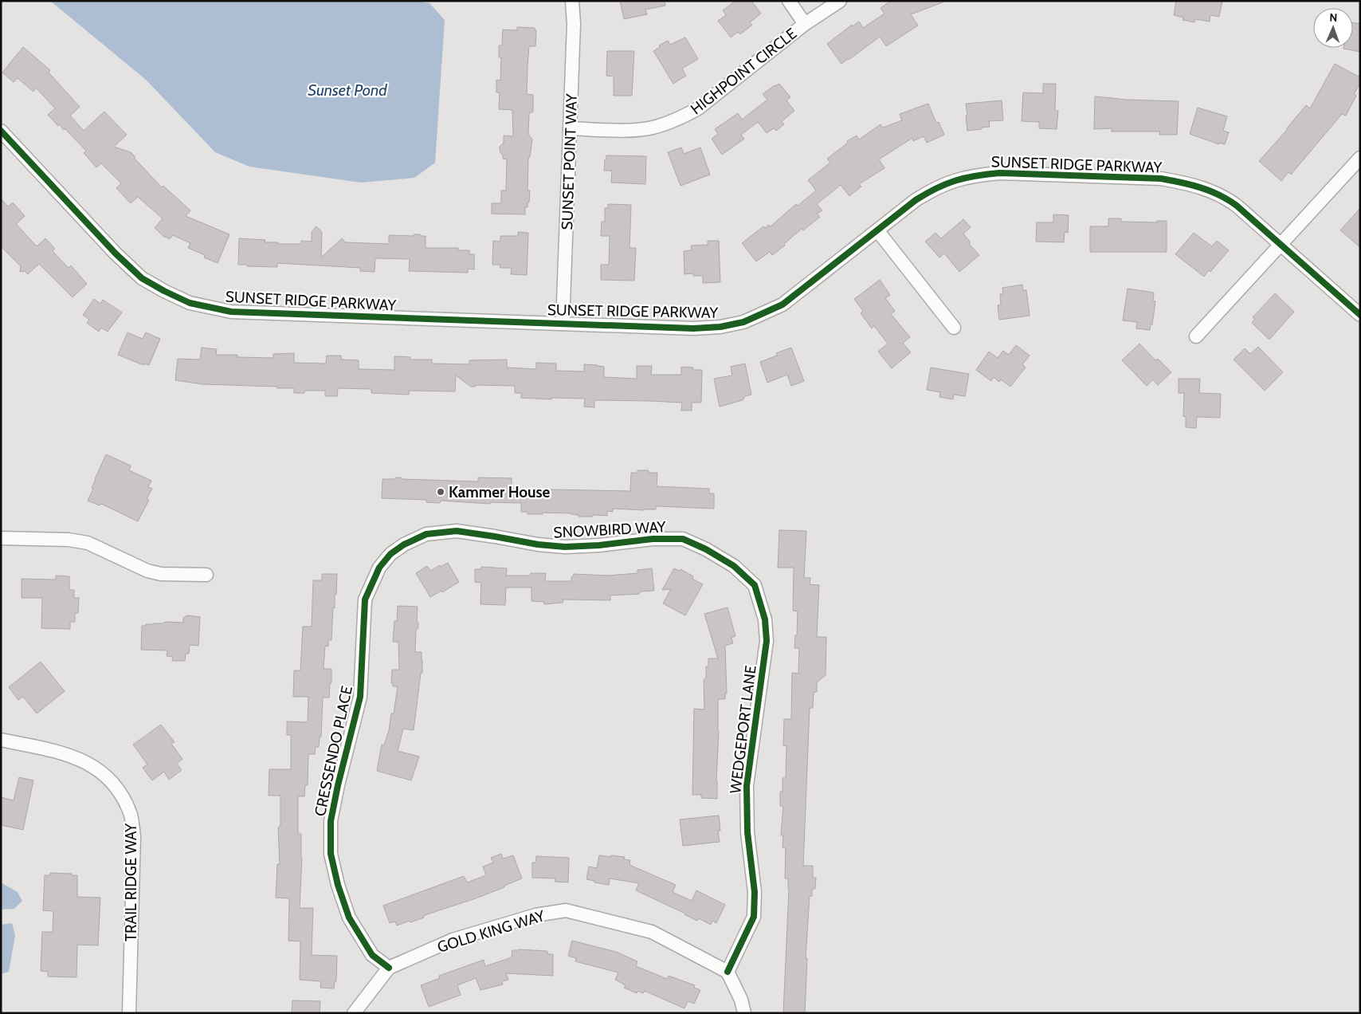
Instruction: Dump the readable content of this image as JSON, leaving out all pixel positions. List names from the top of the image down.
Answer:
{
  "streets": {
    "street": [
      "HIGHPOINT CIRCLE",
      "SUNSET POINT WAY",
      "SUNSET RIDGE PARKWAY",
      "SNOWBIRD WAY",
      "WEDGEPORT LANE",
      "CRESSENDO PLACE",
      "TRAIL RIDGE WAY",
      "GOLD KING WAY"
    ]
  },
  "crossings": [
    ["HIGHPOINT CIRCLE", "SUNSET POINT WAY"],
    ["SUNSET POINT WAY", "SUNSET RIDGE PARKWAY"],
    ["SNOWBIRD WAY", "WEDGEPORT LANE"],
    ["SNOWBIRD WAY", "CRESSENDO PLACE"],
    ["WEDGEPORT LANE", "GOLD KING WAY"],
    ["CRESSENDO PLACE", "GOLD KING WAY"]
  ],
  "water": ["Sunset Pond"],
  "places": ["Kammer House"],
  "north": "top"
}
